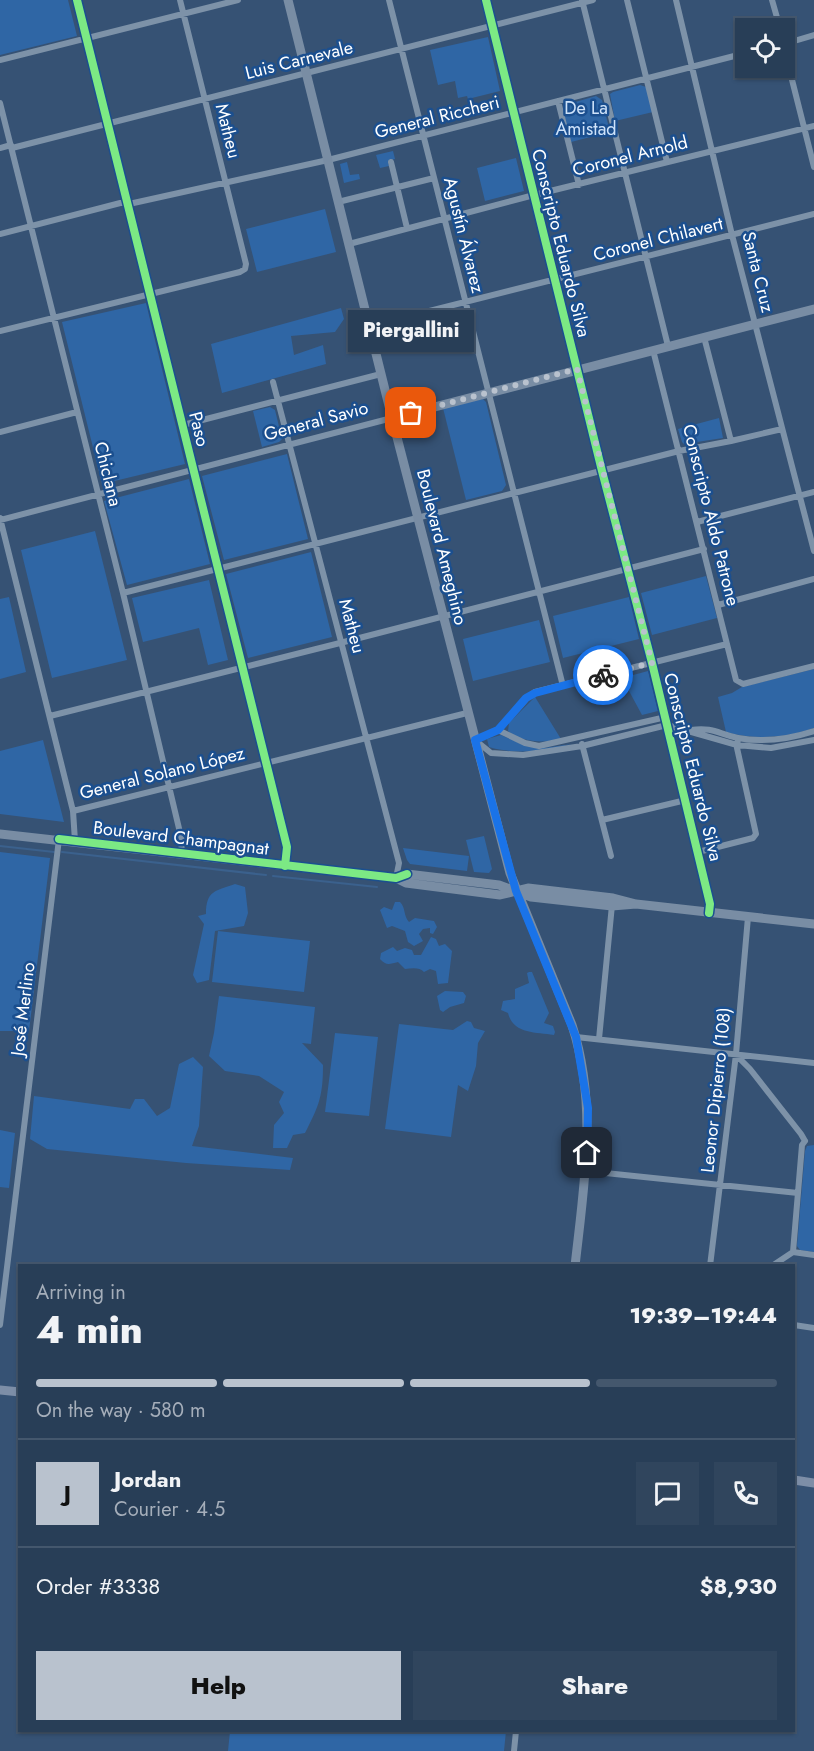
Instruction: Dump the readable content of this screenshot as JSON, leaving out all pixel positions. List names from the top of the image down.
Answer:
{
  "streets": {
    "main road": ["General Savio", "Boulevard Ameghino", "Boulevard Champagnat"],
    "street": [
      "Luis Carnevale",
      "General Riccheri",
      "Matheu",
      "Coronel Arnold",
      "Agustín Álvarez",
      "Coronel Chilavert",
      "Conscripto Eduardo Silva",
      "Santa Cruz",
      "Paso",
      "Chiclana",
      "Conscripto Aldo Patrone",
      "General Solano López",
      "José Merlino",
      "Leonor Dipierro (108)"
    ]
  },
  "crossings": [
    ["Luis Carnevale", "Matheu"],
    ["Luis Carnevale", "Agustín Álvarez"],
    ["Luis Carnevale", "Conscripto Eduardo Silva"],
    ["Luis Carnevale", "Paso"],
    ["Luis Carnevale", "Chiclana"],
    ["Luis Carnevale", "Boulevard Ameghino"],
    ["General Riccheri", "Matheu"],
    ["General Riccheri", "Agustín Álvarez"],
    ["General Riccheri", "Conscripto Eduardo Silva"],
    ["General Riccheri", "Santa Cruz"],
    ["General Riccheri", "Paso"],
    ["General Riccheri", "Chiclana"],
    ["General Riccheri", "Boulevard Ameghino"],
    ["Matheu", "General Savio"],
    ["Matheu", "Paso"],
    ["Matheu", "General Solano López"],
    ["Matheu", "Boulevard Champagnat"],
    ["Coronel Arnold", "Agustín Álvarez"],
    ["Coronel Arnold", "Conscripto Eduardo Silva"],
    ["Coronel Arnold", "Santa Cruz"],
    ["Coronel Arnold", "Boulevard Ameghino"],
    ["Agustín Álvarez", "Coronel Chilavert"],
    ["Agustín Álvarez", "General Savio"],
    ["Coronel Chilavert", "Conscripto Eduardo Silva"],
    ["Coronel Chilavert", "Santa Cruz"],
    ["Coronel Chilavert", "Boulevard Ameghino"],
    ["Conscripto Eduardo Silva", "General Savio"],
    ["Conscripto Eduardo Silva", "Boulevard Champagnat"],
    ["Santa Cruz", "General Savio"],
    ["General Savio", "Paso"],
    ["General Savio", "Chiclana"],
    ["General Savio", "Conscripto Aldo Patrone"],
    ["General Savio", "Boulevard Ameghino"],
    ["Paso", "General Solano López"],
    ["Paso", "Boulevard Champagnat"],
    ["Chiclana", "General Solano López"],
    ["Chiclana", "Boulevard Champagnat"],
    ["Boulevard Ameghino", "General Solano López"],
    ["Boulevard Ameghino", "Boulevard Champagnat"],
    ["Boulevard Champagnat", "José Merlino"],
    ["Boulevard Champagnat", "Leonor Dipierro (108)"]
  ],
  "parks": ["De La Amistad"],
  "places": ["Piergallini"],
  "page": {
    "bubble": "Piergallini",
    "heading": ["4 min", "Arriving in", "19:39–19:44"],
    "panel": [
      "Jordan",
      "Courier · 4.5",
      "Order #3338",
      "$8,930"
    ],
    "bar": "On the way · 580 m",
    "round": "J",
    "buttons": ["Help", "Share"]
  }
}
